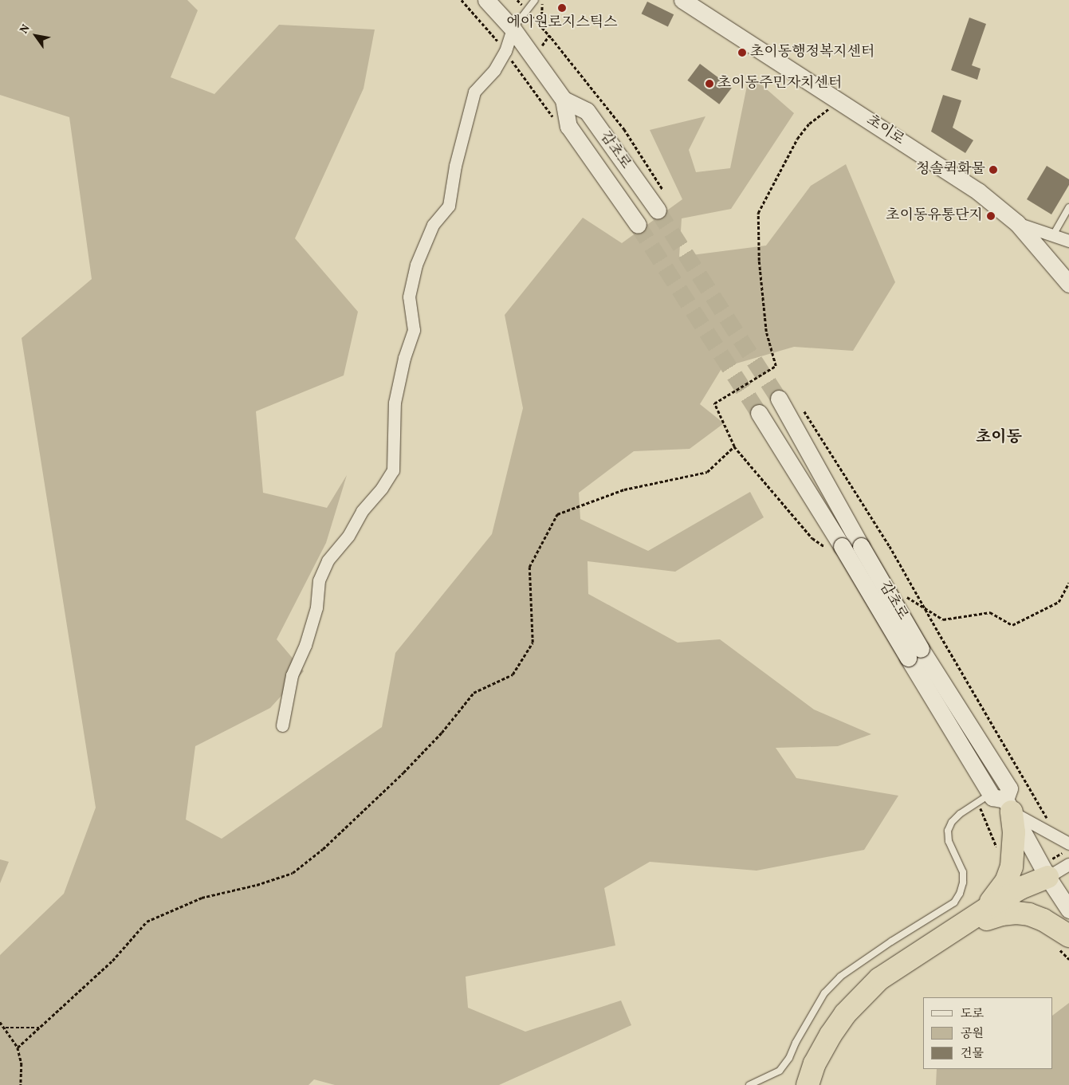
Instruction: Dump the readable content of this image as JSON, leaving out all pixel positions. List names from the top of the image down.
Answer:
{
  "streets": {
    "main road": ["초이로", "감초로"]
  },
  "districts": ["초이동"],
  "places": [
    "에이원로지스틱스",
    "초이동행정복지센터",
    "초이동주민자치센터",
    "청솔퀵화물",
    "초이동유통단지"
  ],
  "legend": ["도로", "공원", "건물"],
  "north": "top left"
}
